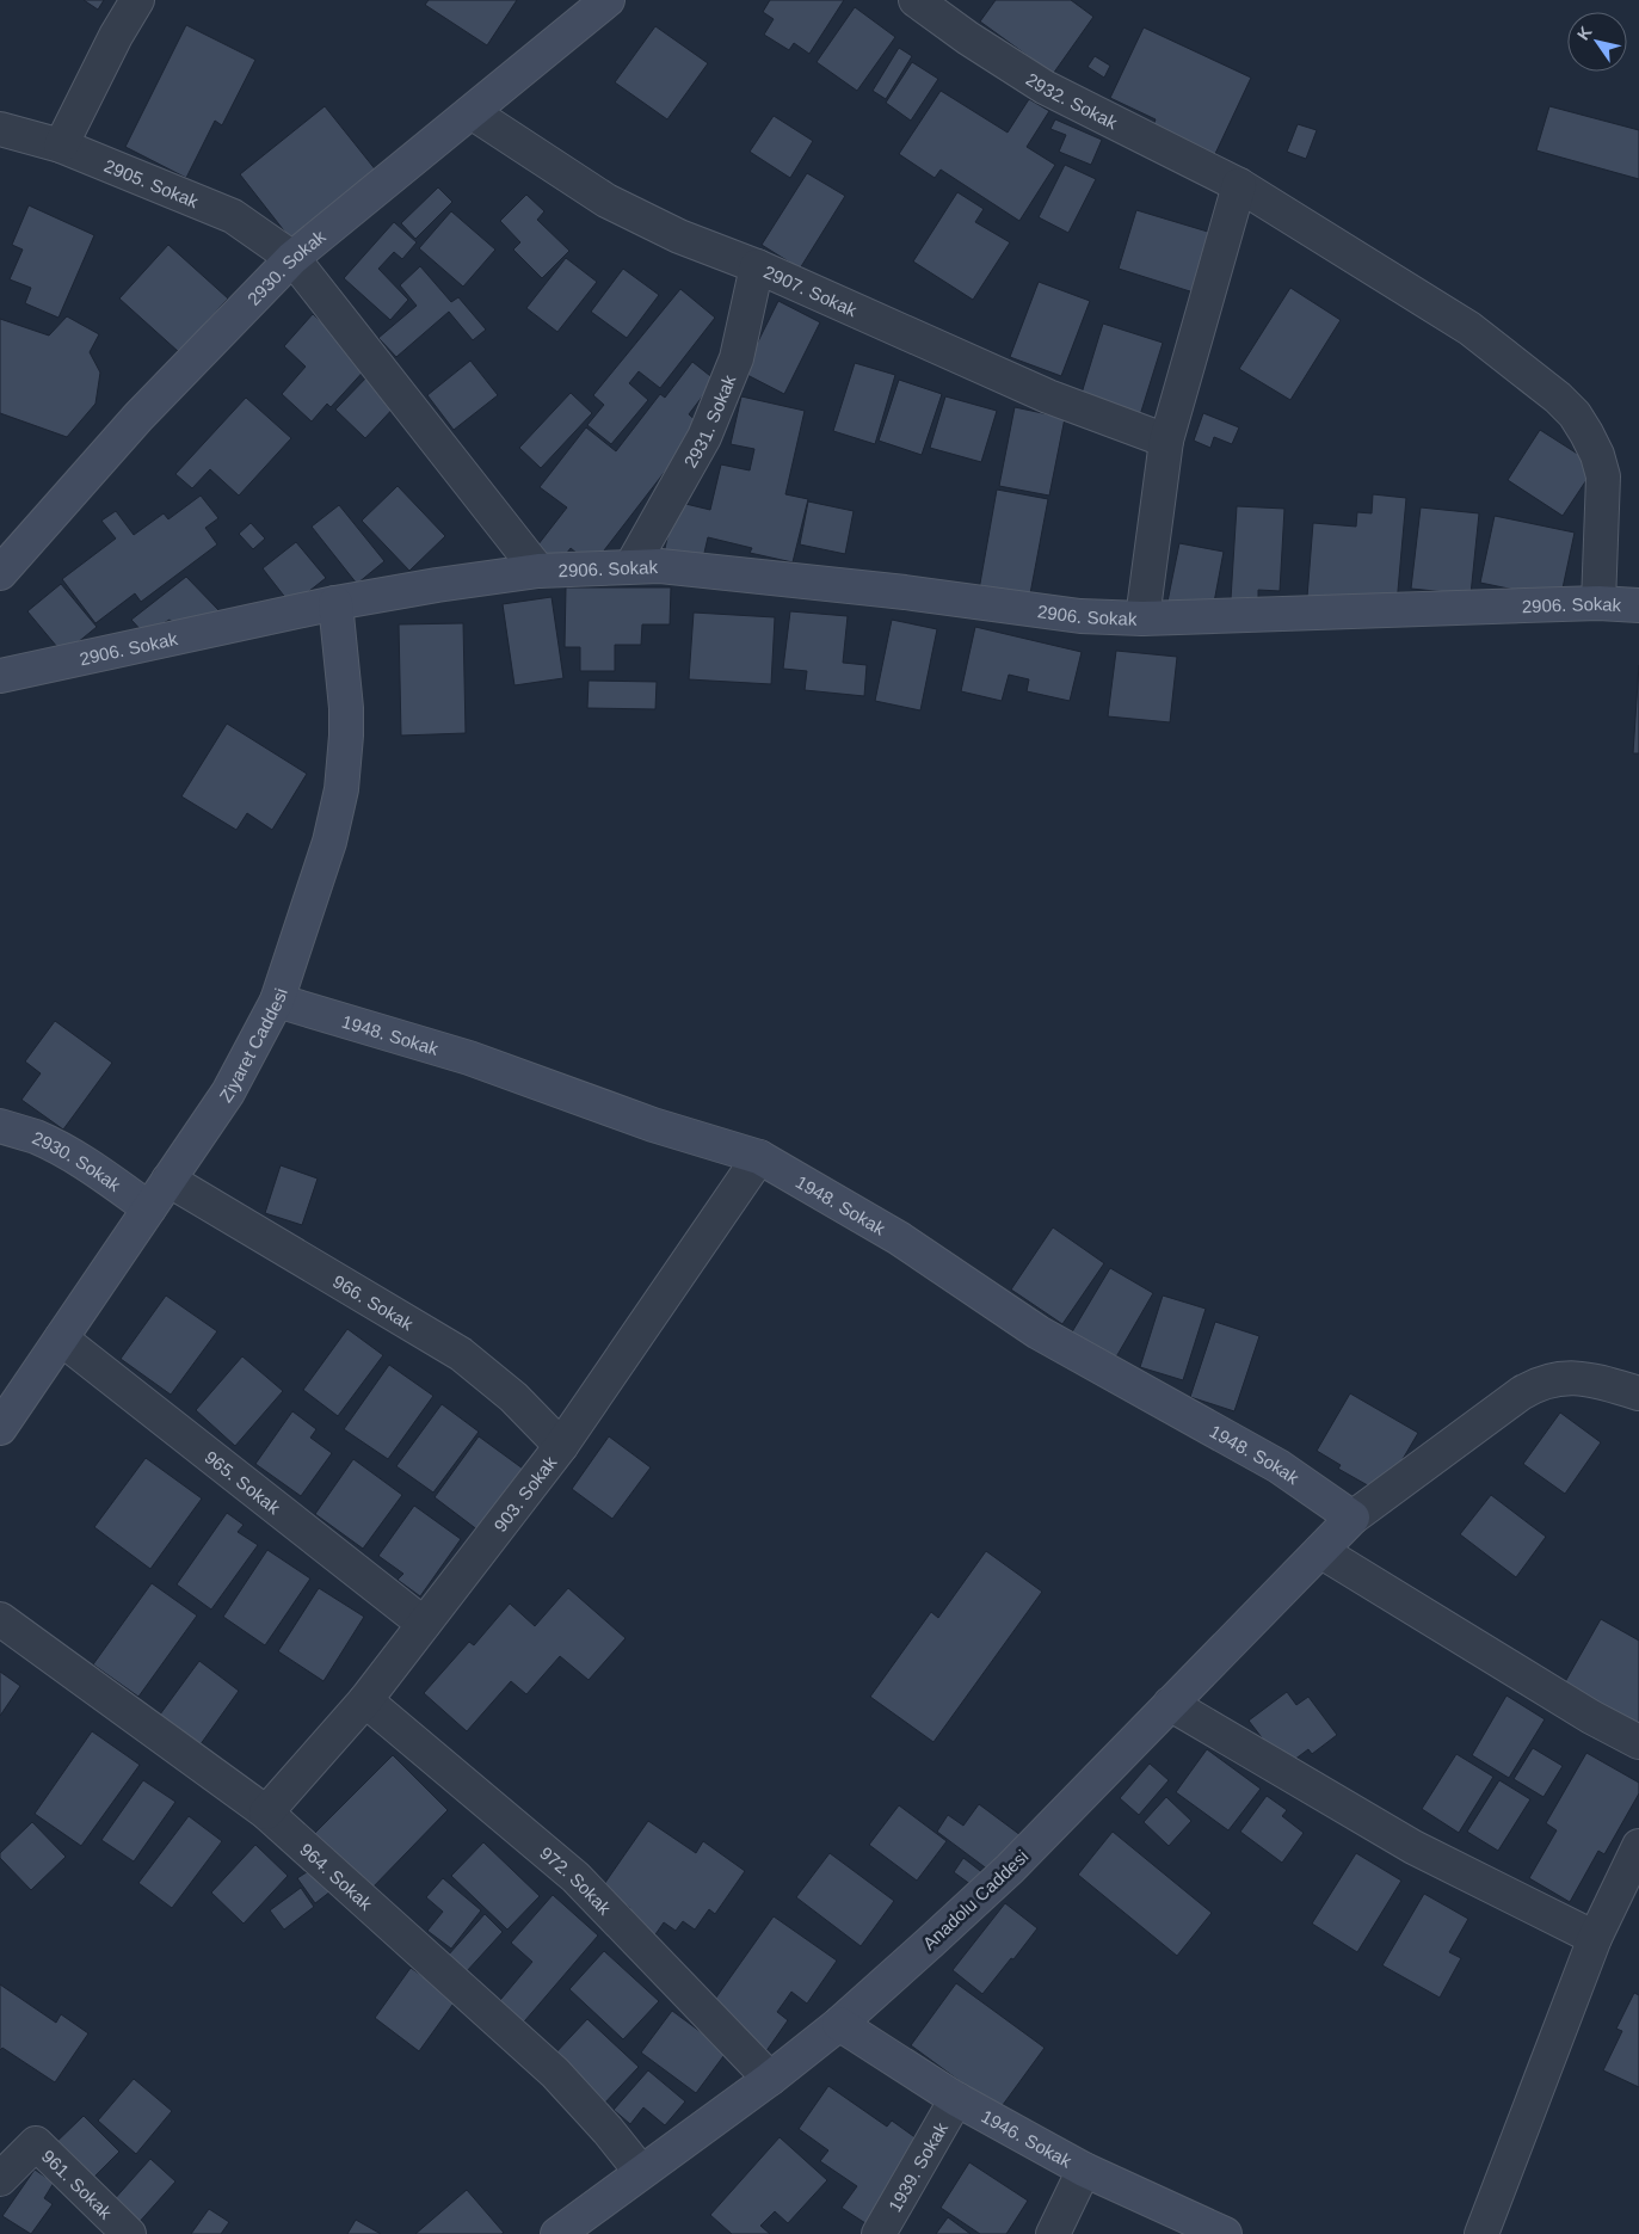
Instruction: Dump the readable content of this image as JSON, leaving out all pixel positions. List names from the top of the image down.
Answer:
{
  "streets": {
    "street": [
      "2932. Sokak",
      "2905. Sokak",
      "2930. Sokak",
      "2907. Sokak",
      "2931. Sokak",
      "2906. Sokak",
      "1948. Sokak",
      "Ziyaret Caddesi",
      "966. Sokak",
      "965. Sokak",
      "903. Sokak",
      "964. Sokak",
      "972. Sokak",
      "Anadolu Caddesi",
      "1946. Sokak",
      "1939. Sokak",
      "961. Sokak"
    ]
  },
  "crossings": [
    ["2932. Sokak", "2906. Sokak"],
    ["2905. Sokak", "2930. Sokak"],
    ["2905. Sokak", "2906. Sokak"],
    ["2930. Sokak", "2907. Sokak"],
    ["2930. Sokak", "2906. Sokak"],
    ["2930. Sokak", "Ziyaret Caddesi"],
    ["2907. Sokak", "2931. Sokak"],
    ["2931. Sokak", "2906. Sokak"],
    ["2906. Sokak", "Ziyaret Caddesi"],
    ["1948. Sokak", "Ziyaret Caddesi"],
    ["1948. Sokak", "903. Sokak"],
    ["1948. Sokak", "Anadolu Caddesi"],
    ["Ziyaret Caddesi", "966. Sokak"],
    ["Ziyaret Caddesi", "965. Sokak"],
    ["966. Sokak", "903. Sokak"],
    ["965. Sokak", "903. Sokak"],
    ["903. Sokak", "964. Sokak"],
    ["903. Sokak", "972. Sokak"],
    ["964. Sokak", "Anadolu Caddesi"],
    ["972. Sokak", "Anadolu Caddesi"],
    ["Anadolu Caddesi", "1946. Sokak"],
    ["1946. Sokak", "1939. Sokak"]
  ],
  "north": "top left"
}
